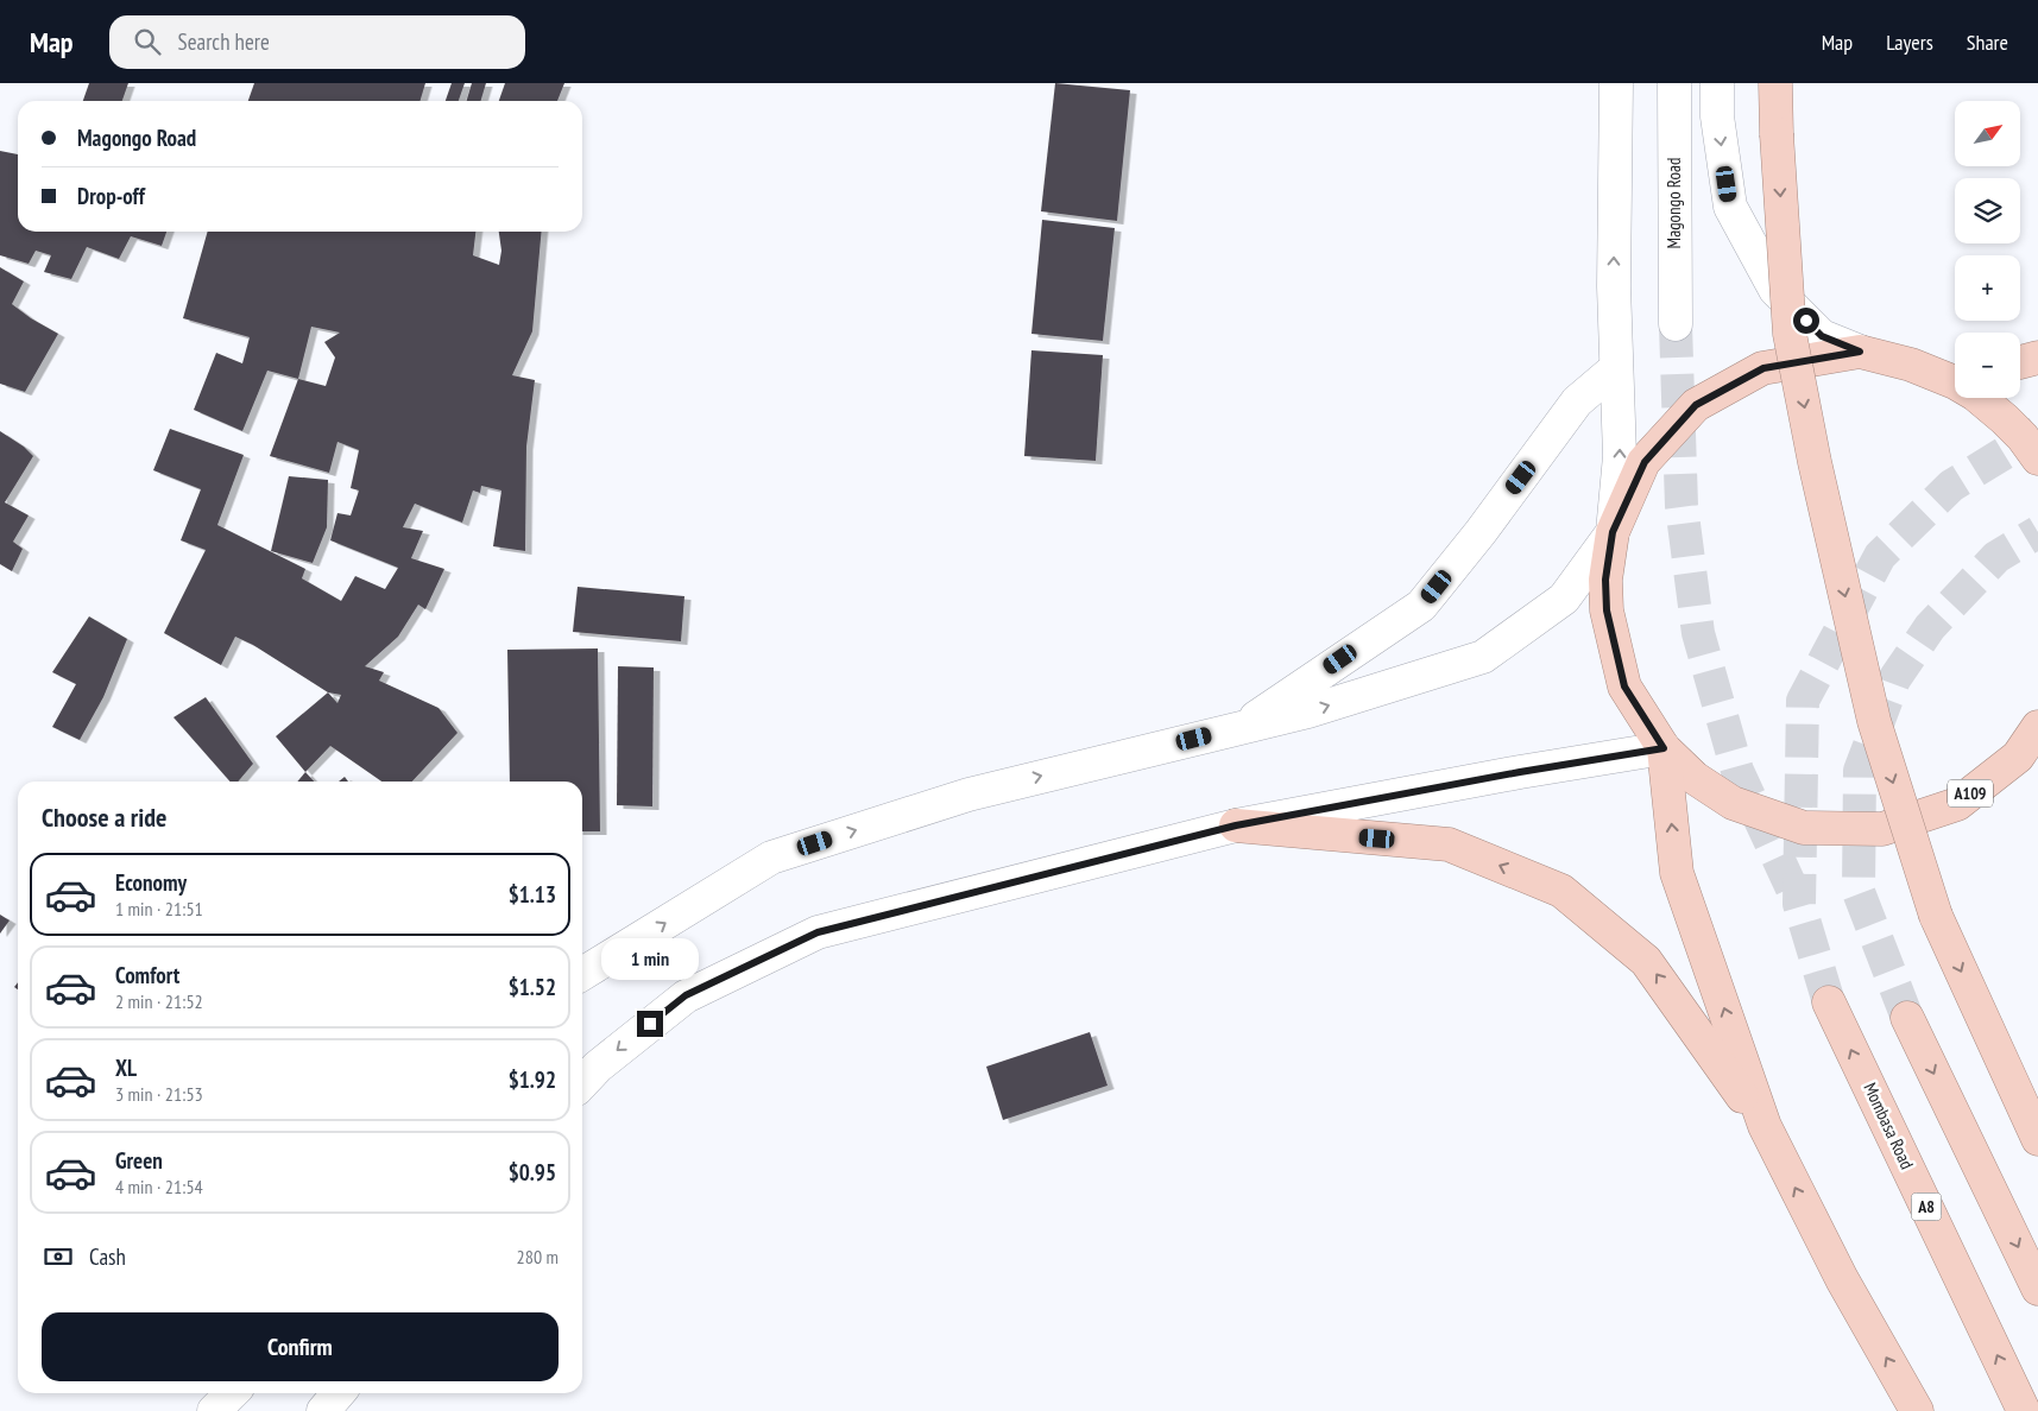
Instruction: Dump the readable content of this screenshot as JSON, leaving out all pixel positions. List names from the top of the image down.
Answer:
{
  "streets": {
    "highway": ["A109", "Mombasa Road", "A8"],
    "main road": ["Magongo Road"]
  },
  "north": "top right",
  "page": {
    "header": "Map",
    "search": "Search here",
    "nav": ["Map", "Layers", "Share"],
    "map_buttons": ["+", "−"],
    "banner": ["Magongo Road", "Drop-off"],
    "heading": "Choose a ride",
    "list": [
      {
        "name": "Economy",
        "note": "1 min · 21:51",
        "value": "$1.13"
      },
      {
        "name": "Comfort",
        "note": "2 min · 21:52",
        "value": "$1.52"
      },
      {
        "name": "XL",
        "note": "3 min · 21:53",
        "value": "$1.92"
      },
      {
        "name": "Green",
        "note": "4 min · 21:54",
        "value": "$0.95"
      }
    ],
    "bubble": "1 min",
    "pay": ["Cash", "280 m"],
    "buttons": "Confirm"
  }
}
